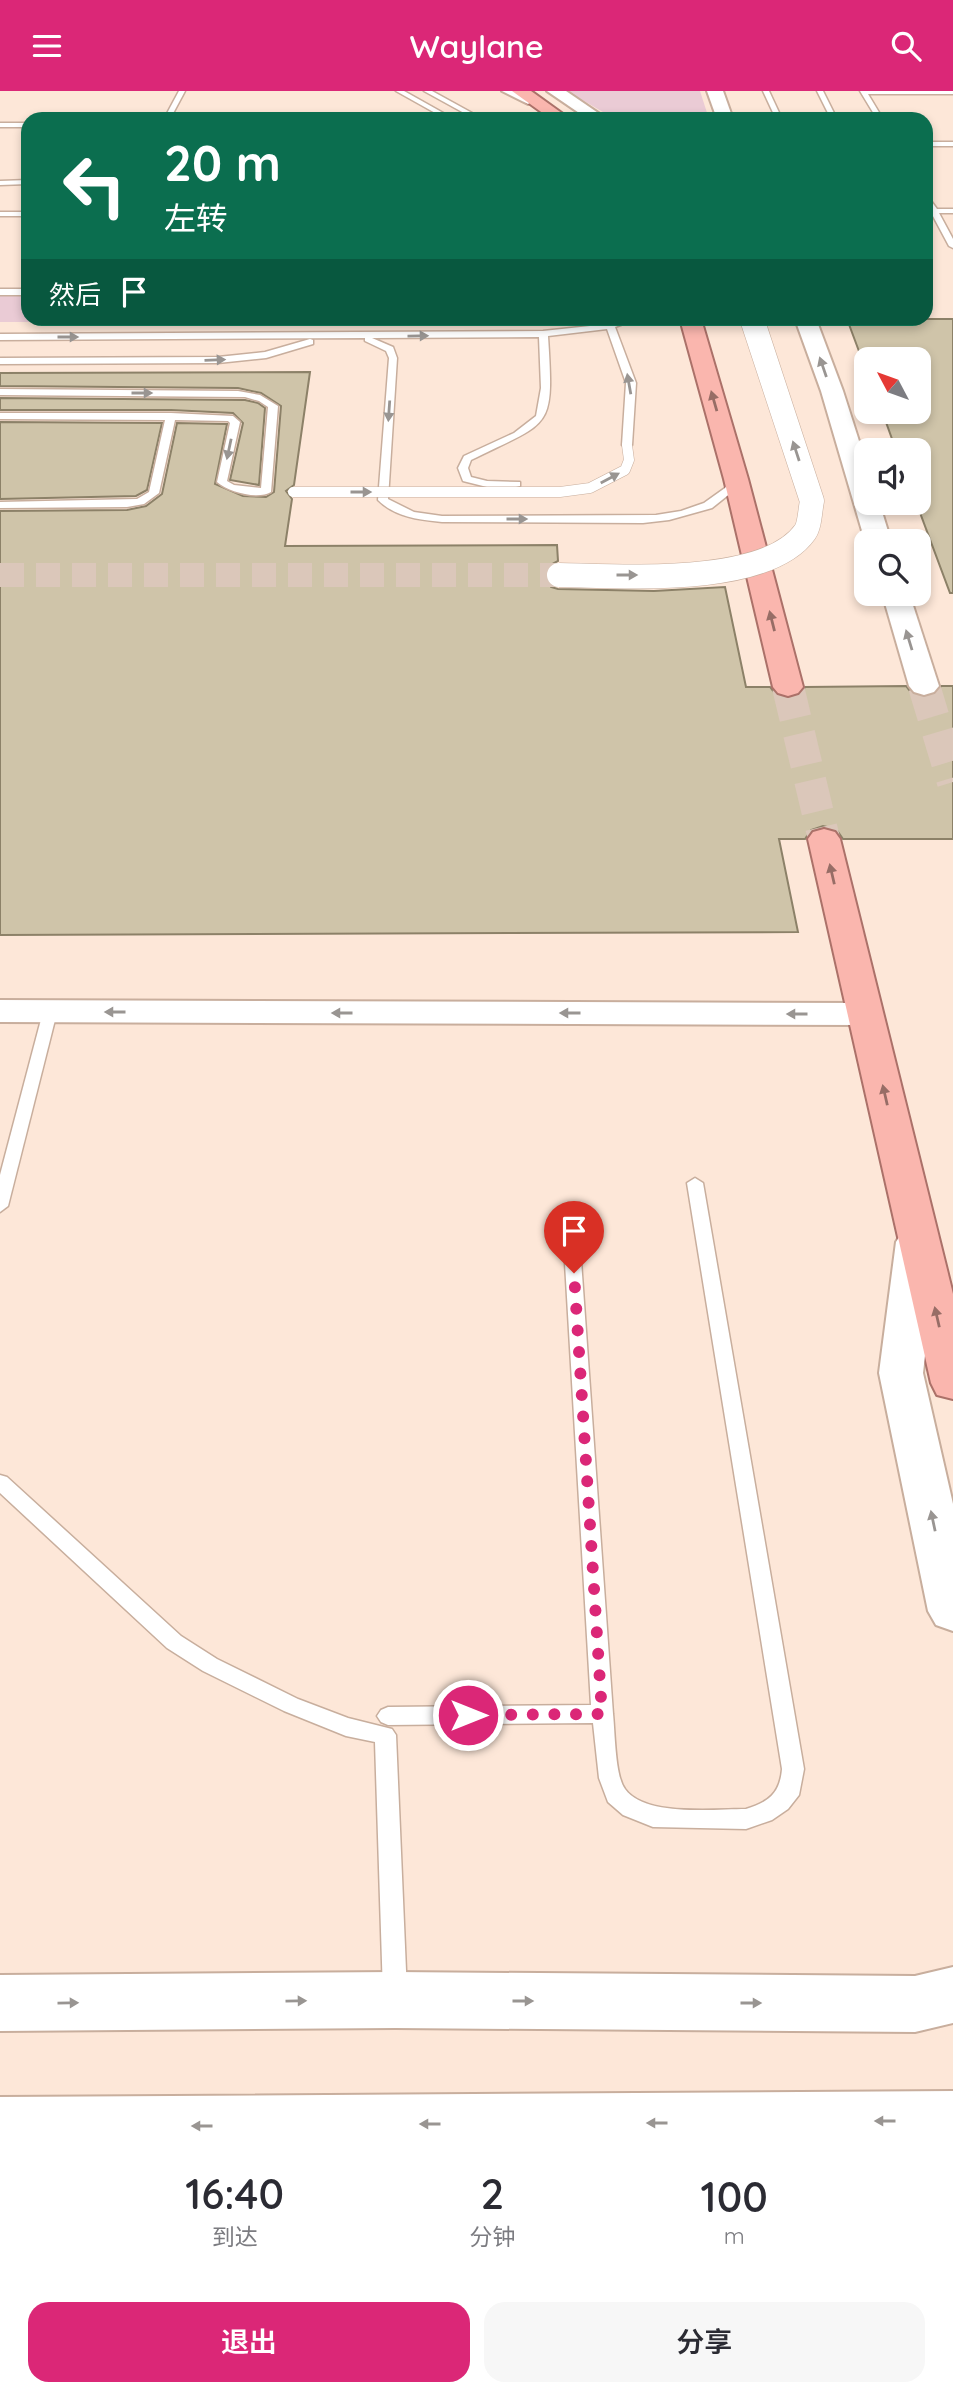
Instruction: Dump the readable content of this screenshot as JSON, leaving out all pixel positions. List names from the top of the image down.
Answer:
{
  "north": "top left",
  "page": {
    "header": "Waylane",
    "turn": ["20 m", "左转"],
    "then": "然后",
    "eta": [
      "16:40",
      "到达",
      "2",
      "分钟",
      "100",
      "m"
    ],
    "buttons": ["退出", "分享"]
  }
}
